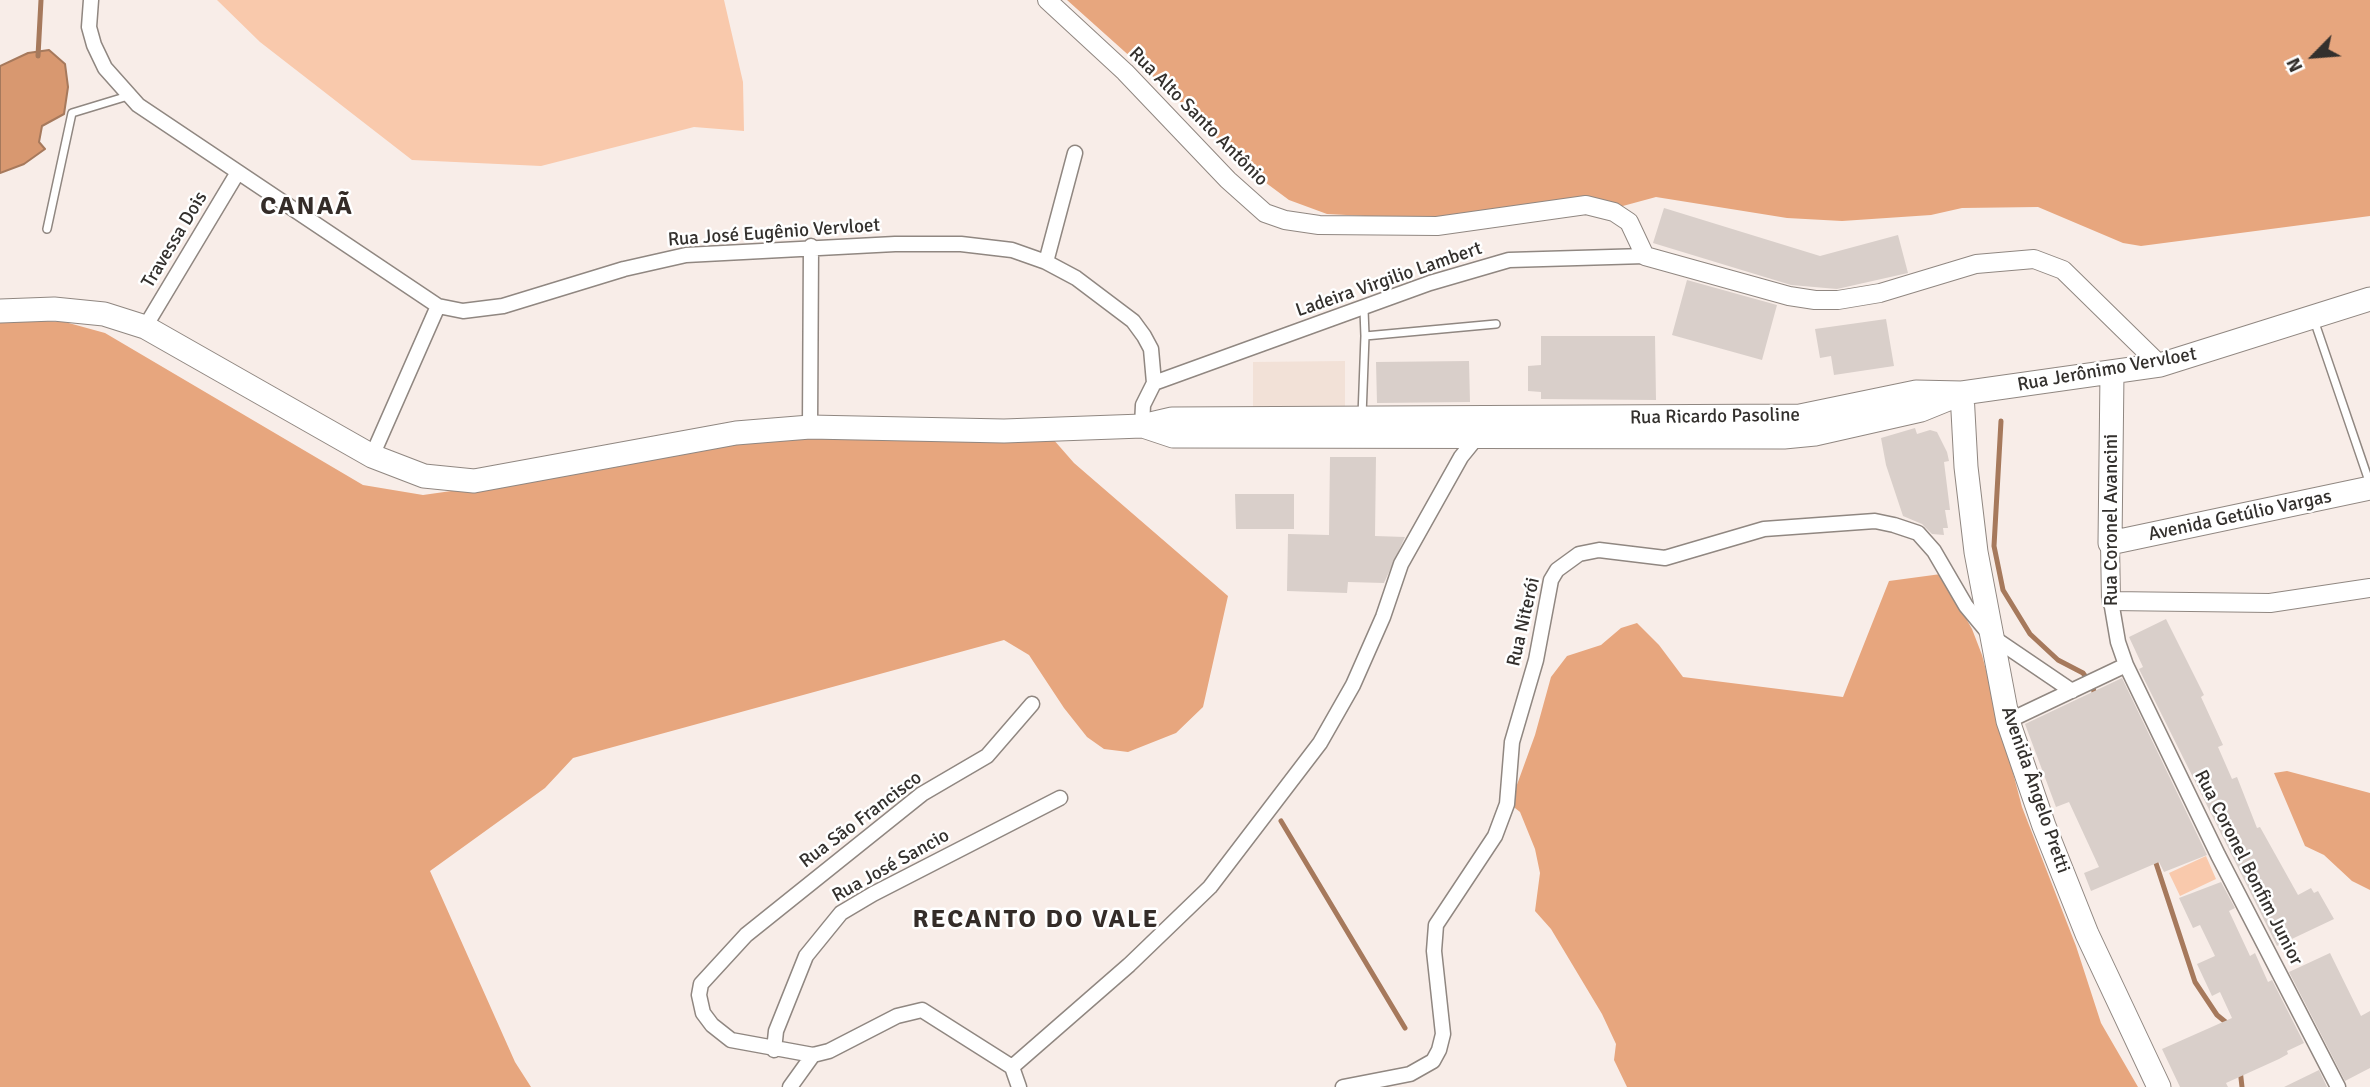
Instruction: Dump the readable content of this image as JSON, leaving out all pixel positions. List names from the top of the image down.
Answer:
{
  "streets": {
    "main road": [
      "Rua Jerônimo Vervloet",
      "Rua Ricardo Pasoline",
      "Avenida Getúlio Vargas",
      "Rua Coronel Avancini",
      "Avenida Ângelo Pretti"
    ],
    "street": [
      "Rua Alto Santo Antônio",
      "Rua José Eugênio Vervloet",
      "Travessa Dois",
      "Ladeira Virgilio Lambert",
      "Rua Niterói",
      "Rua São Francisco",
      "Rua José Sancio",
      "Rua Coronel Bonfim Junior"
    ]
  },
  "crossings": [
    ["Rua Alto Santo Antônio", "Ladeira Virgilio Lambert"],
    ["Rua José Eugênio Vervloet", "Travessa Dois"],
    ["Rua José Eugênio Vervloet", "Ladeira Virgilio Lambert"],
    ["Rua José Eugênio Vervloet", "Rua Ricardo Pasoline"],
    ["Rua Jerônimo Vervloet", "Rua Ricardo Pasoline"],
    ["Rua Jerônimo Vervloet", "Rua Coronel Avancini"],
    ["Rua Jerônimo Vervloet", "Avenida Ângelo Pretti"],
    ["Rua Ricardo Pasoline", "Avenida Ângelo Pretti"],
    ["Avenida Getúlio Vargas", "Rua Coronel Avancini"],
    ["Rua Coronel Avancini", "Rua Coronel Bonfim Junior"],
    ["Rua Niterói", "Avenida Ângelo Pretti"],
    ["Rua São Francisco", "Rua José Sancio"]
  ],
  "districts": ["CANAÃ", "RECANTO DO VALE"],
  "north": "bottom left"
}
